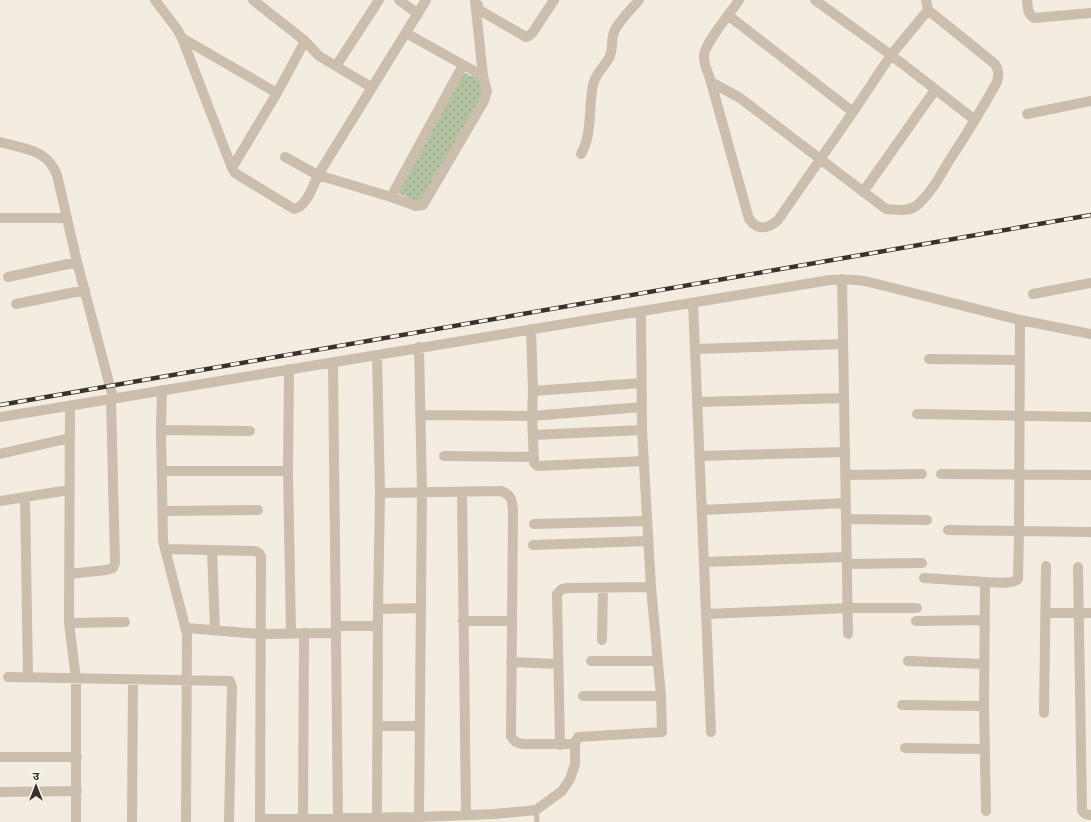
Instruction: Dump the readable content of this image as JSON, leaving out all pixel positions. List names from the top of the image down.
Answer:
{
  "north": "top"
}
